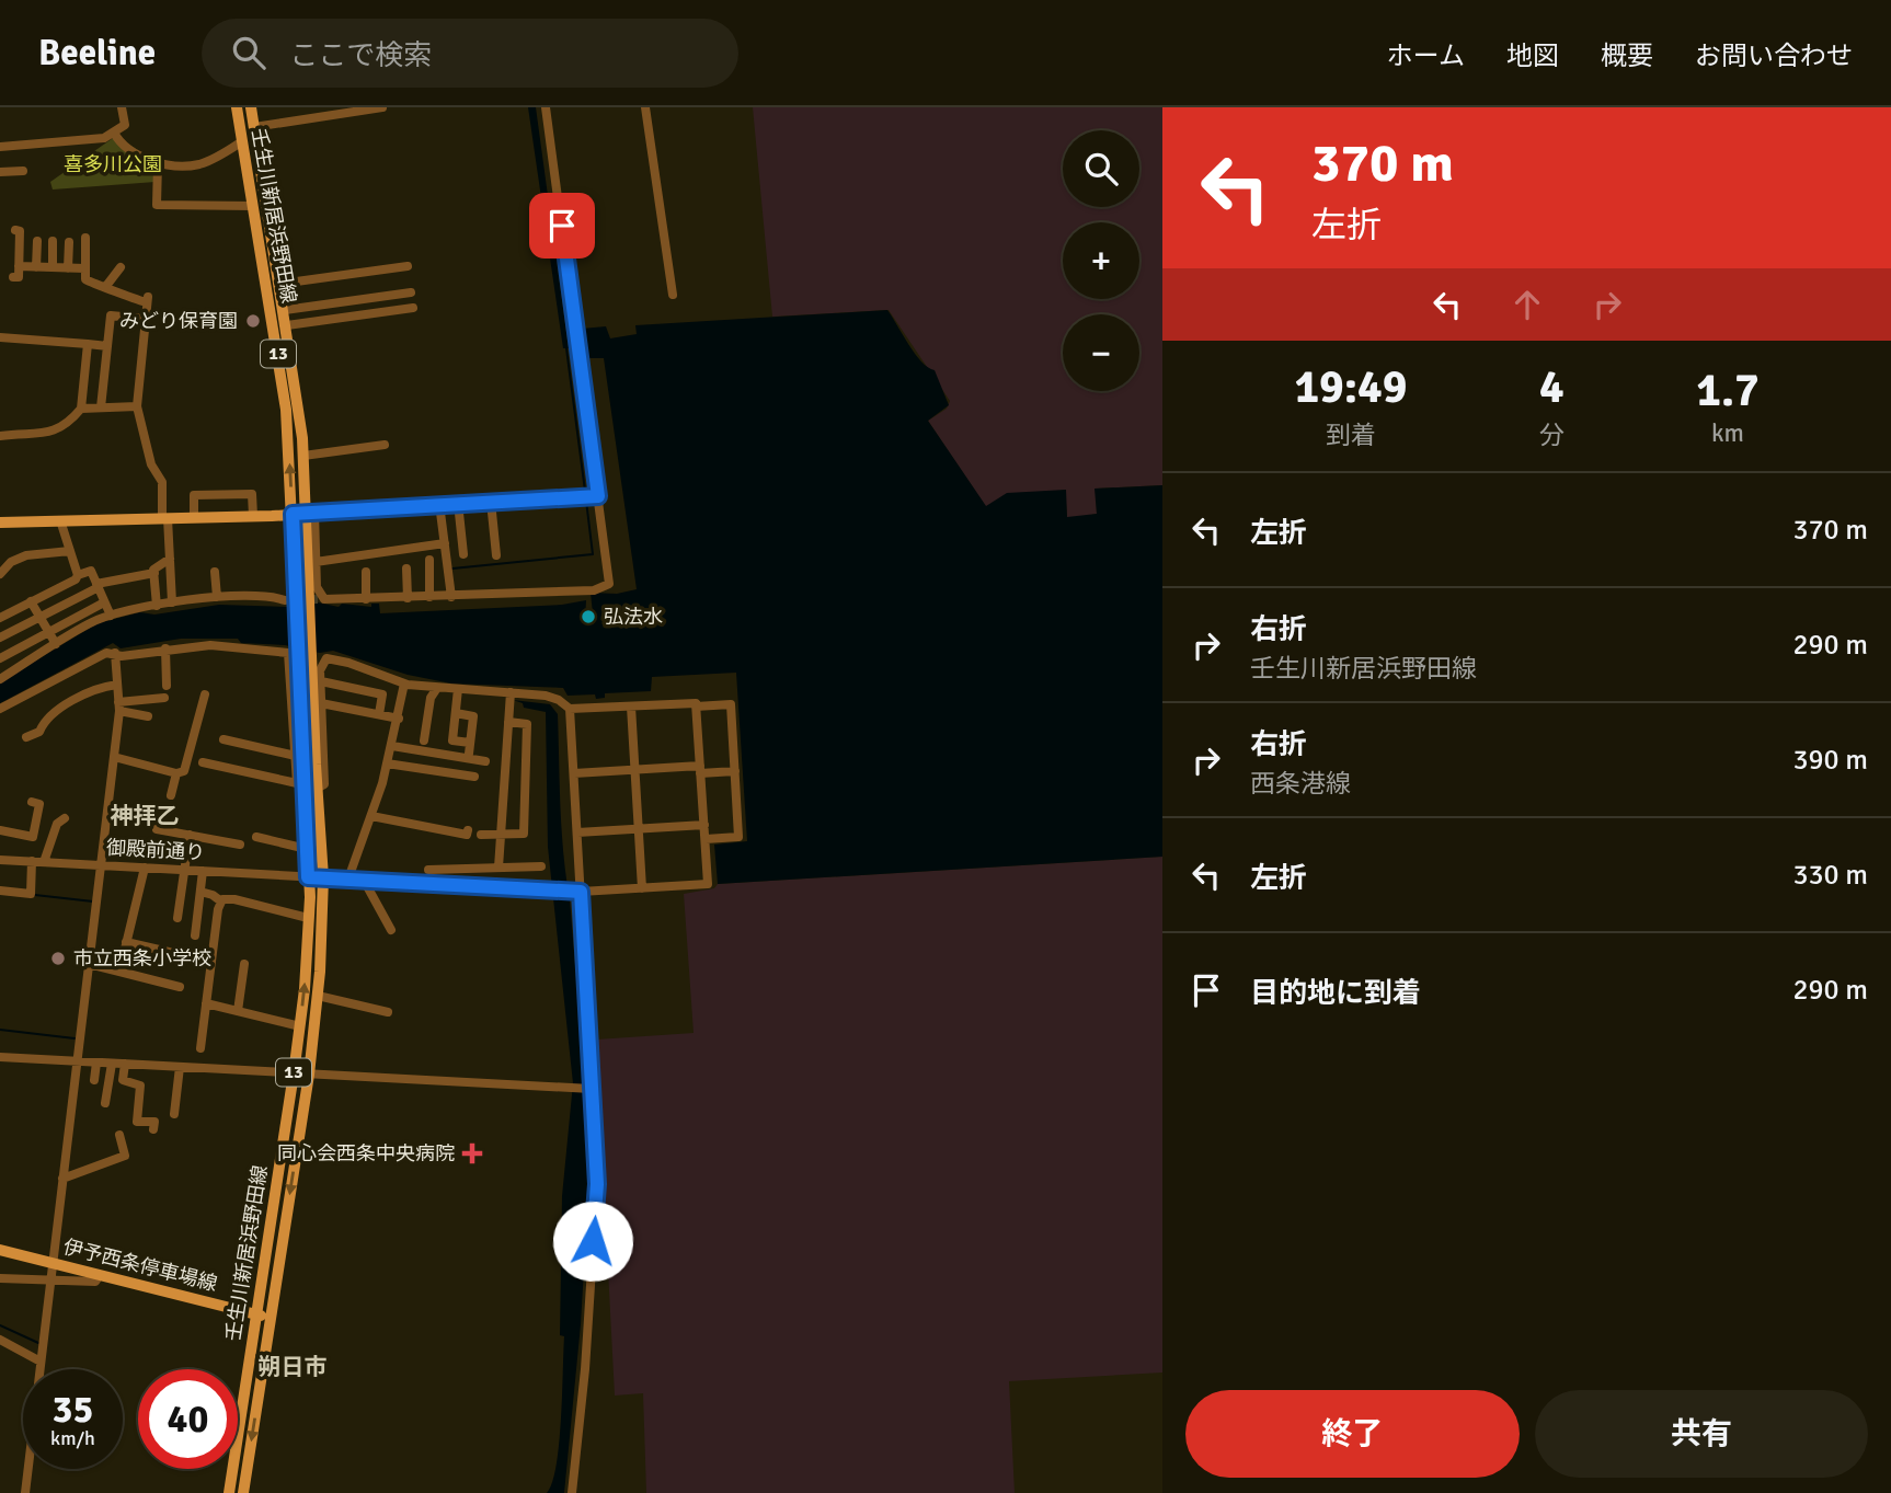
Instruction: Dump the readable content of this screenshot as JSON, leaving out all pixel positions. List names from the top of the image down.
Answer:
{
  "streets": {
    "main road": ["壬生川新居浜野田線", "13", "伊予西条停車場線"],
    "street": ["御殿前通り"]
  },
  "crossings": [
    ["壬生川新居浜野田線", "御殿前通り"],
    ["壬生川新居浜野田線", "伊予西条停車場線"]
  ],
  "districts": ["神拝乙", "朔日市"],
  "parks": ["喜多川公園"],
  "places": {
    "other": ["みどり保育園", "弘法水", "市立西条小学校"],
    "health": ["同心会西条中央病院"]
  },
  "page": {
    "header": "Beeline",
    "search": "ここで検索",
    "nav": [
      "ホーム",
      "地図",
      "概要",
      "お問い合わせ"
    ],
    "turn": ["370 m", "左折"],
    "map_buttons": ["+", "−"],
    "eta": [
      "19:49",
      "到着",
      "4",
      "分",
      "1.7",
      "km"
    ],
    "list": [
      {
        "name": "左折",
        "value": "370 m"
      },
      {
        "name": "右折",
        "note": "壬生川新居浜野田線",
        "value": "290 m"
      },
      {
        "name": "右折",
        "note": "西条港線",
        "value": "390 m"
      },
      {
        "name": "左折",
        "value": "330 m"
      },
      {
        "name": "目的地に到着",
        "value": "290 m"
      }
    ],
    "speed": "35 km/h",
    "limit": "40",
    "buttons": ["終了", "共有"]
  }
}
